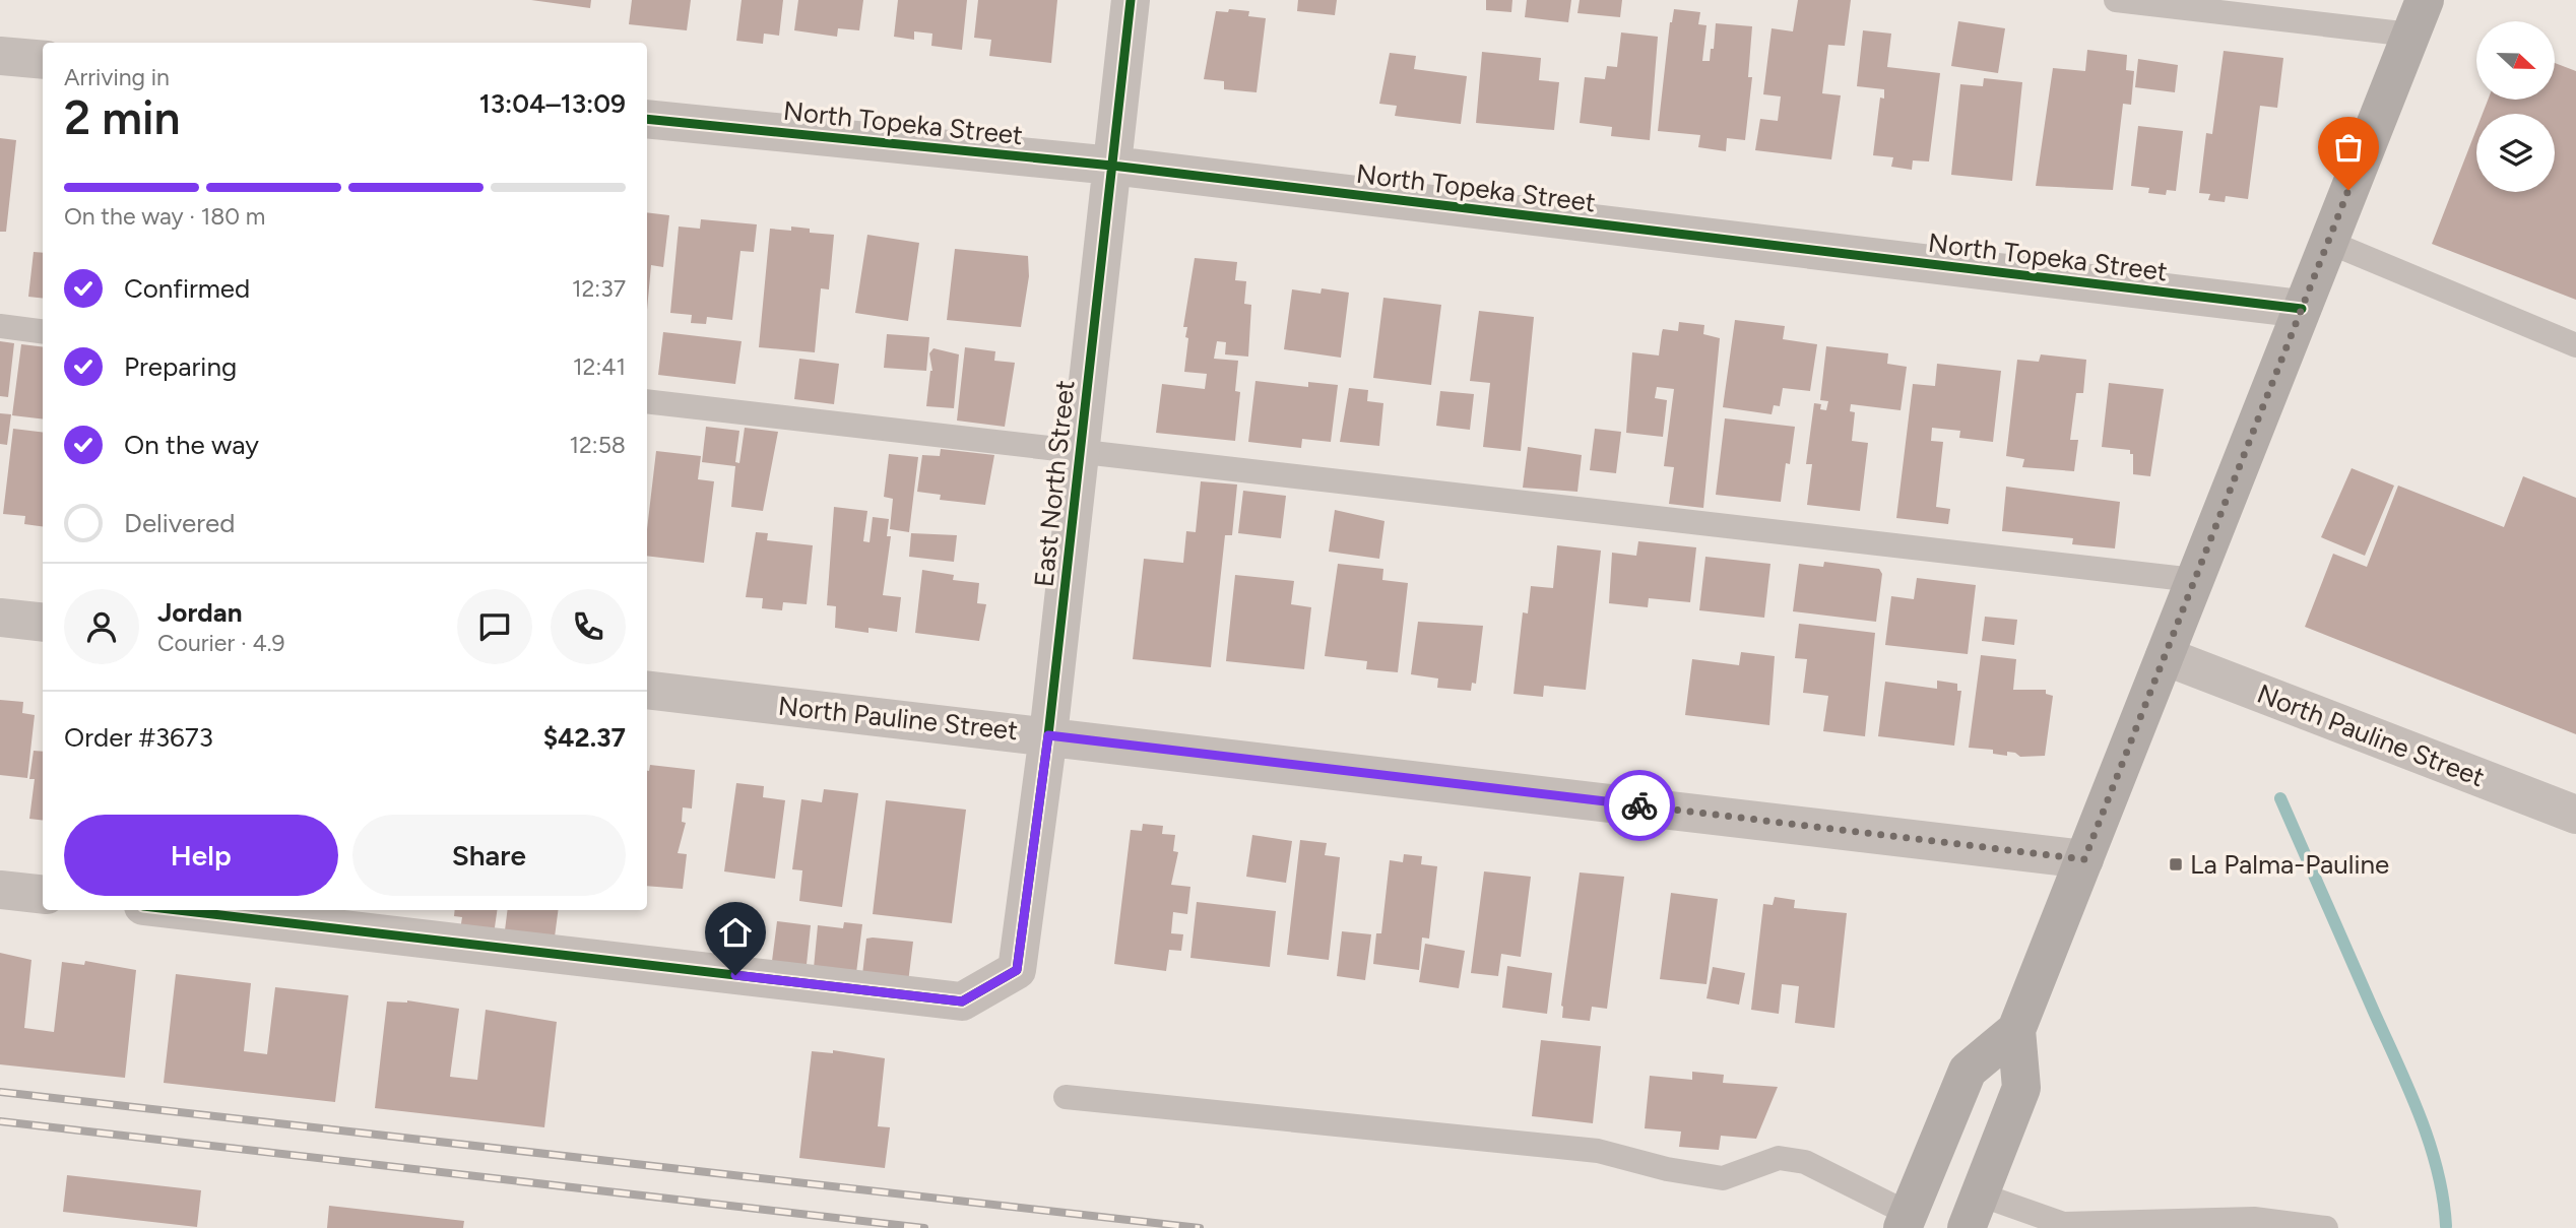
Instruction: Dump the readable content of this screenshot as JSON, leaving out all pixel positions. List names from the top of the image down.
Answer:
{
  "streets": {
    "street": ["North Topeka Street", "East North Street", "North Pauline Street"]
  },
  "crossings": [
    ["North Topeka Street", "East North Street"],
    ["East North Street", "North Pauline Street"]
  ],
  "places": {
    "transit": ["La Palma-Pauline"]
  },
  "north": "right",
  "page": {
    "heading": ["2 min", "Arriving in", "13:04–13:09"],
    "panel": [
      "Jordan",
      "Courier · 4.9",
      "Order #3673",
      "$42.37"
    ],
    "bar": "On the way · 180 m",
    "list": [
      ["Confirmed", "12:37"],
      ["Preparing", "12:41"],
      ["On the way", "12:58"],
      "Delivered"
    ],
    "buttons": ["Help", "Share"]
  }
}
